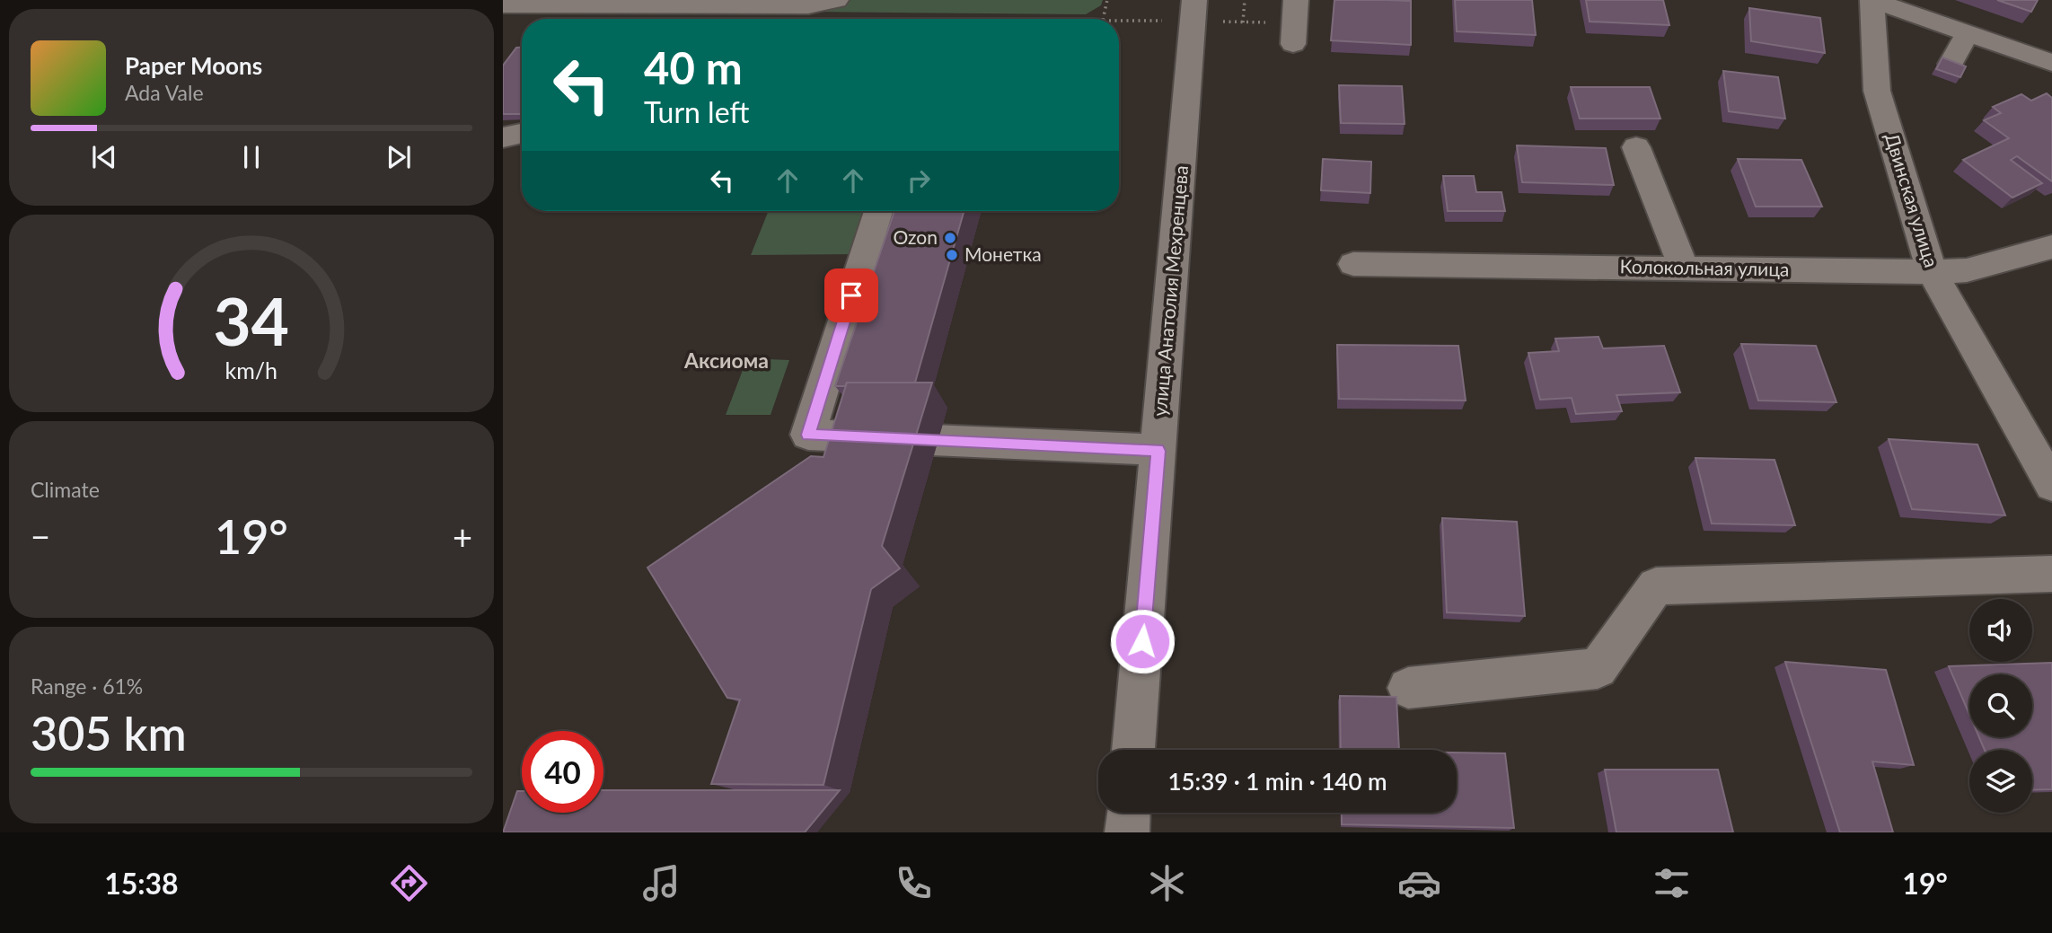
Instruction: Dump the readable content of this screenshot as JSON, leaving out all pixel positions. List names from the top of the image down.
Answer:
{
  "streets": {
    "street": ["Двинская улица", "Колокольная улица", "улица Анатолия Мехренцева"]
  },
  "crossings": [
    ["Двинская улица", "Колокольная улица"]
  ],
  "districts": ["Аксиома"],
  "places": ["Ozon", "Монетка"],
  "page": {
    "turn": ["40 m", "Turn left"],
    "song": ["Paper Moons", "Ada Vale"],
    "tile": [
      "Climate",
      ["Range · 61%", "305 km"]
    ],
    "heat": ["−", "19°", "+"],
    "limit": "40",
    "trip": "15:39 · 1 min · 140 m",
    "tabs": ["15:38", "19°"],
    "gauge": ["34", "km/h"]
  }
}
